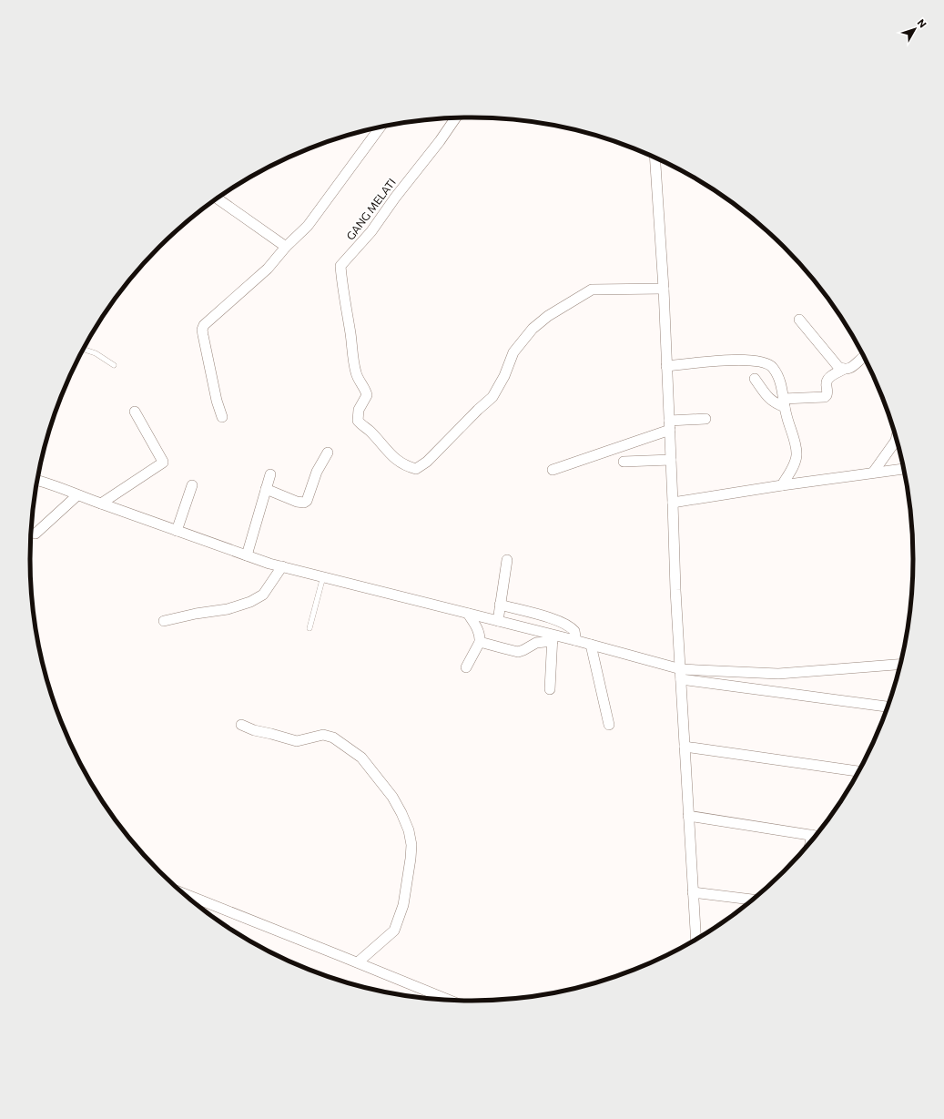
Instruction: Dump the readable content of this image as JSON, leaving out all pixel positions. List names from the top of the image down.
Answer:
{
  "streets": {
    "street": ["GANG MELATI"]
  },
  "north": "top right"
}
